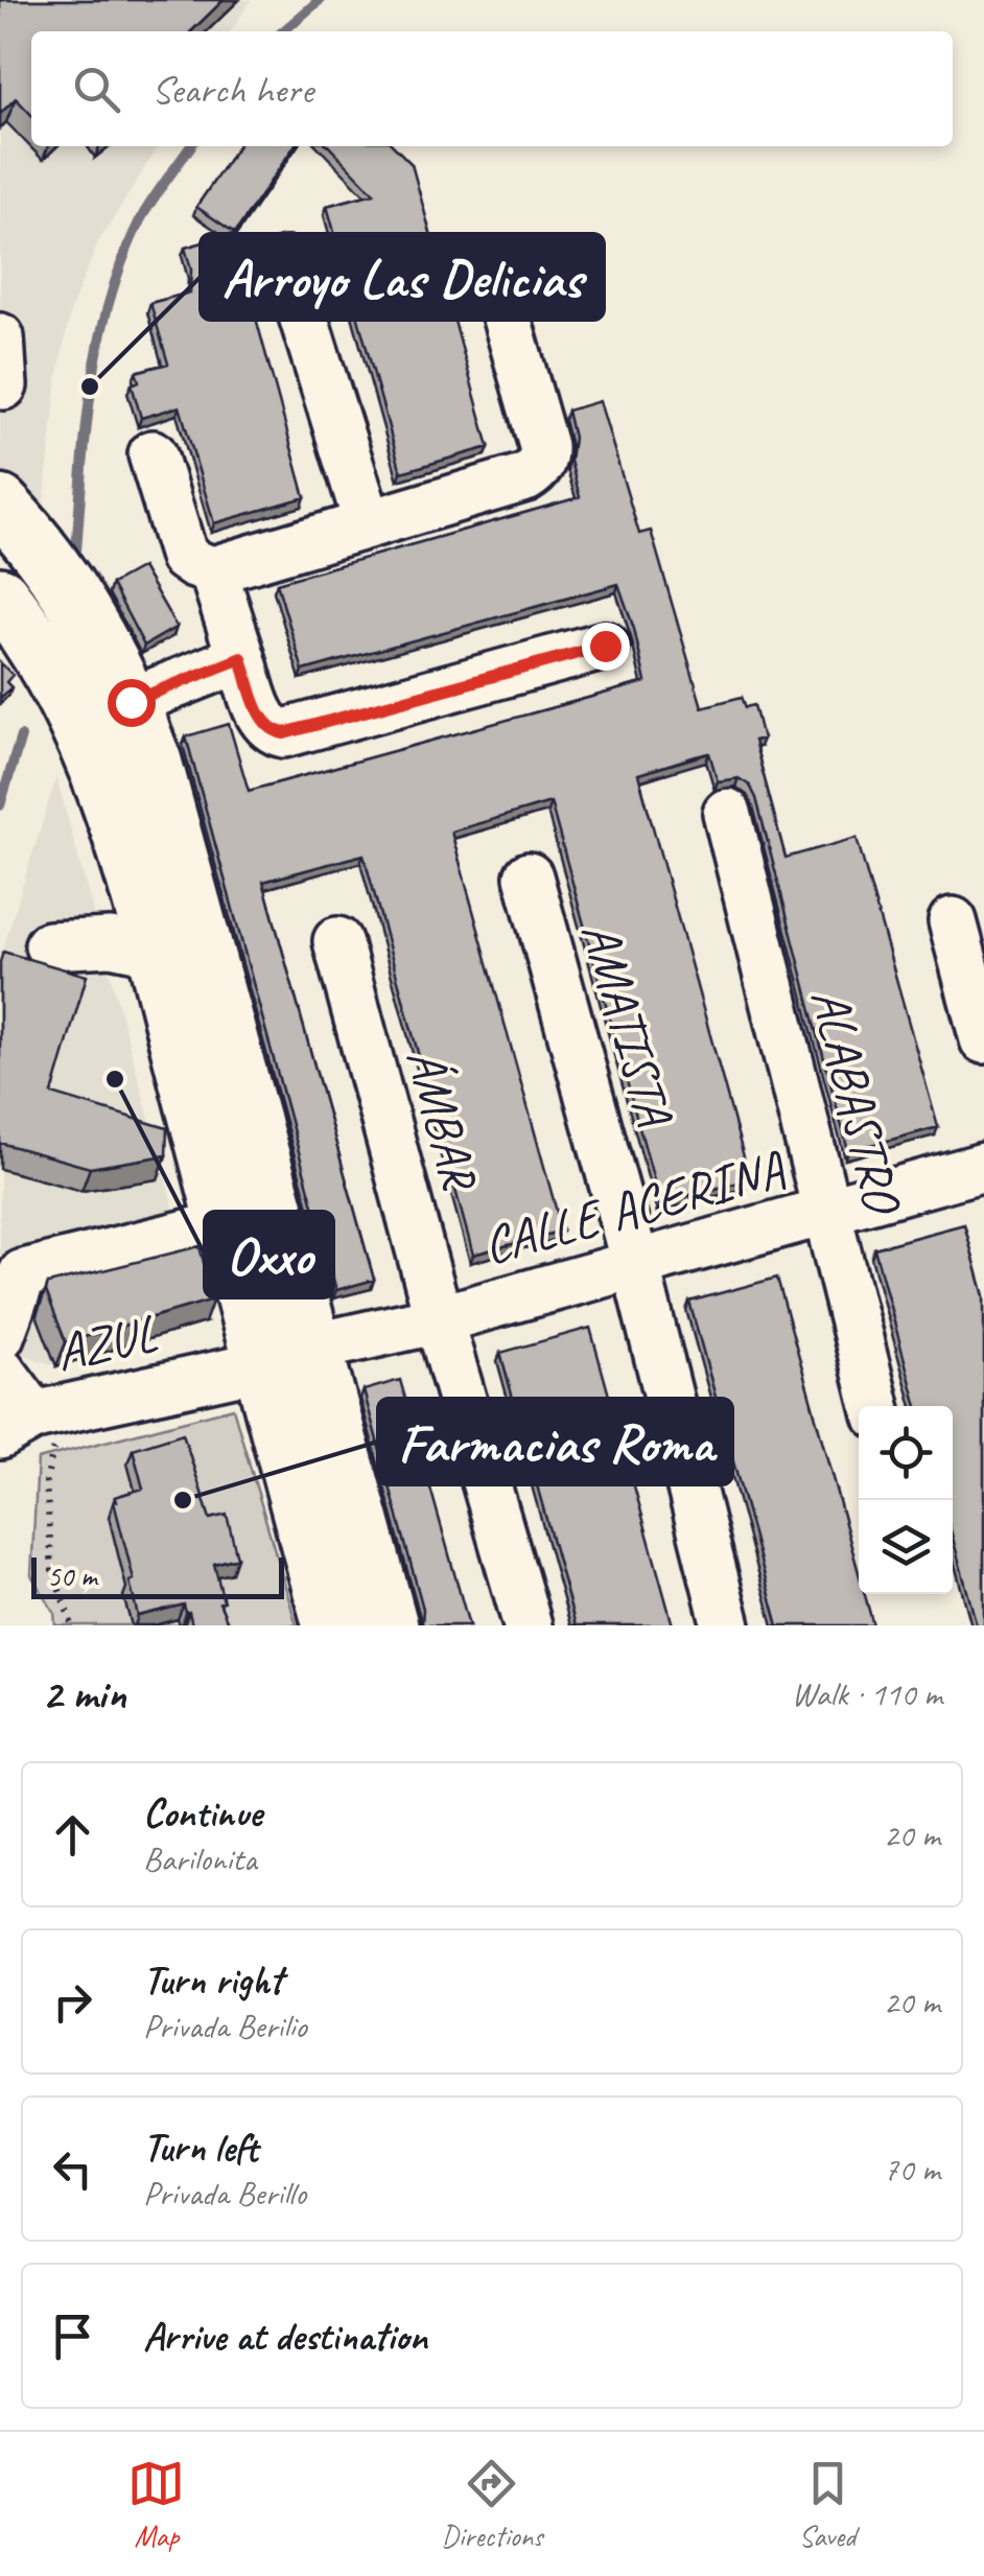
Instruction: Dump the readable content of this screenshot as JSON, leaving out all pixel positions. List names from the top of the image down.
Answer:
{
  "streets": {
    "street": [
      "AMATISTA",
      "ALABASTRO",
      "ÁMBAR",
      "CALLE ACERINA",
      "AZUL"
    ]
  },
  "crossings": [
    ["AMATISTA", "CALLE ACERINA"],
    ["ALABASTRO", "CALLE ACERINA"],
    ["ÁMBAR", "CALLE ACERINA"],
    ["CALLE ACERINA", "AZUL"]
  ],
  "places": ["Arroyo Las Delicias", "Oxxo", "Farmacias Roma"],
  "scale_bar": "50 m",
  "page": {
    "search": "Search here",
    "scale": "50 m",
    "heading": ["2 min", "Walk · 110 m"],
    "list": [
      ["Continue", "Barilonita", "20 m"],
      ["Turn right", "Privada Berilio", "20 m"],
      ["Turn left", "Privada Berillo", "70 m"],
      "Arrive at destination"
    ],
    "nav": ["Map", "Directions", "Saved"]
  }
}
